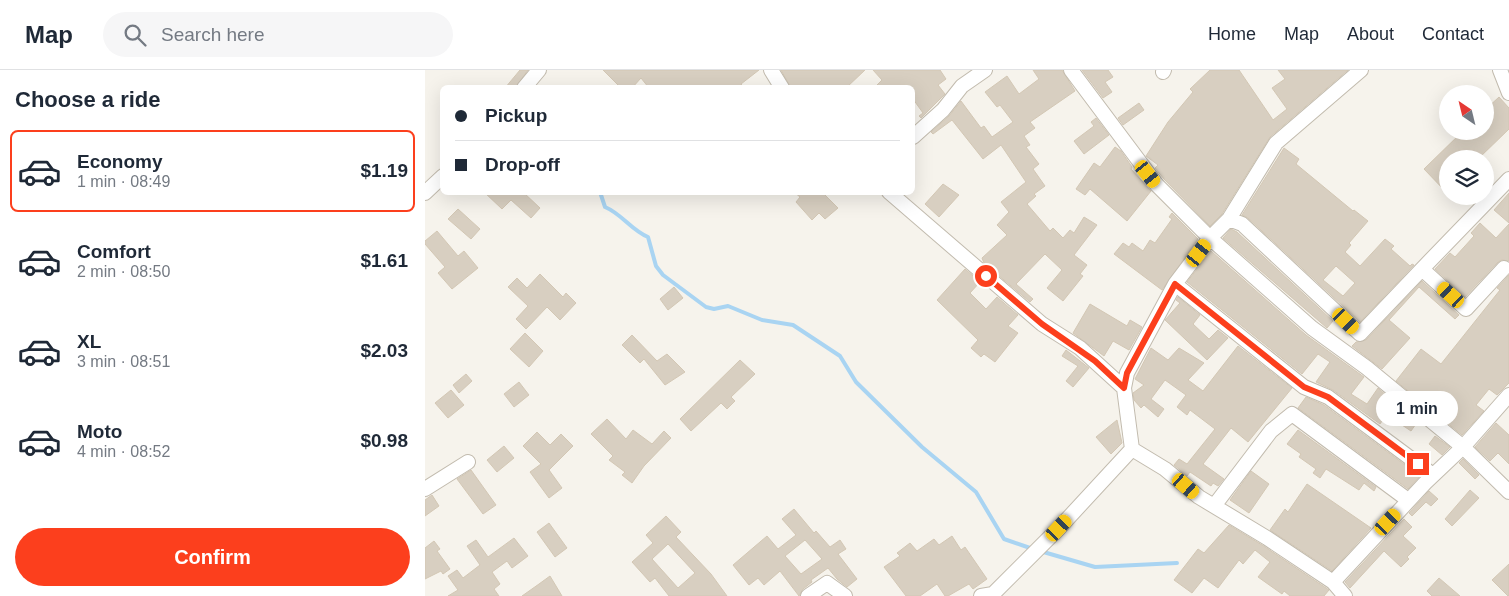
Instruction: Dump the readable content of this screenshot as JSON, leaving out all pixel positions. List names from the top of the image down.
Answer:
{
  "north": "top left",
  "page": {
    "header": "Map",
    "search": "Search here",
    "nav": [
      "Home",
      "Map",
      "About",
      "Contact"
    ],
    "heading": "Choose a ride",
    "banner": ["Pickup", "Drop-off"],
    "list": [
      {
        "name": "Economy",
        "note": "1 min · 08:49",
        "value": "$1.19"
      },
      {
        "name": "Comfort",
        "note": "2 min · 08:50",
        "value": "$1.61"
      },
      {
        "name": "XL",
        "note": "3 min · 08:51",
        "value": "$2.03"
      },
      {
        "name": "Moto",
        "note": "4 min · 08:52",
        "value": "$0.98"
      }
    ],
    "bubble": "1 min",
    "buttons": "Confirm"
  }
}
